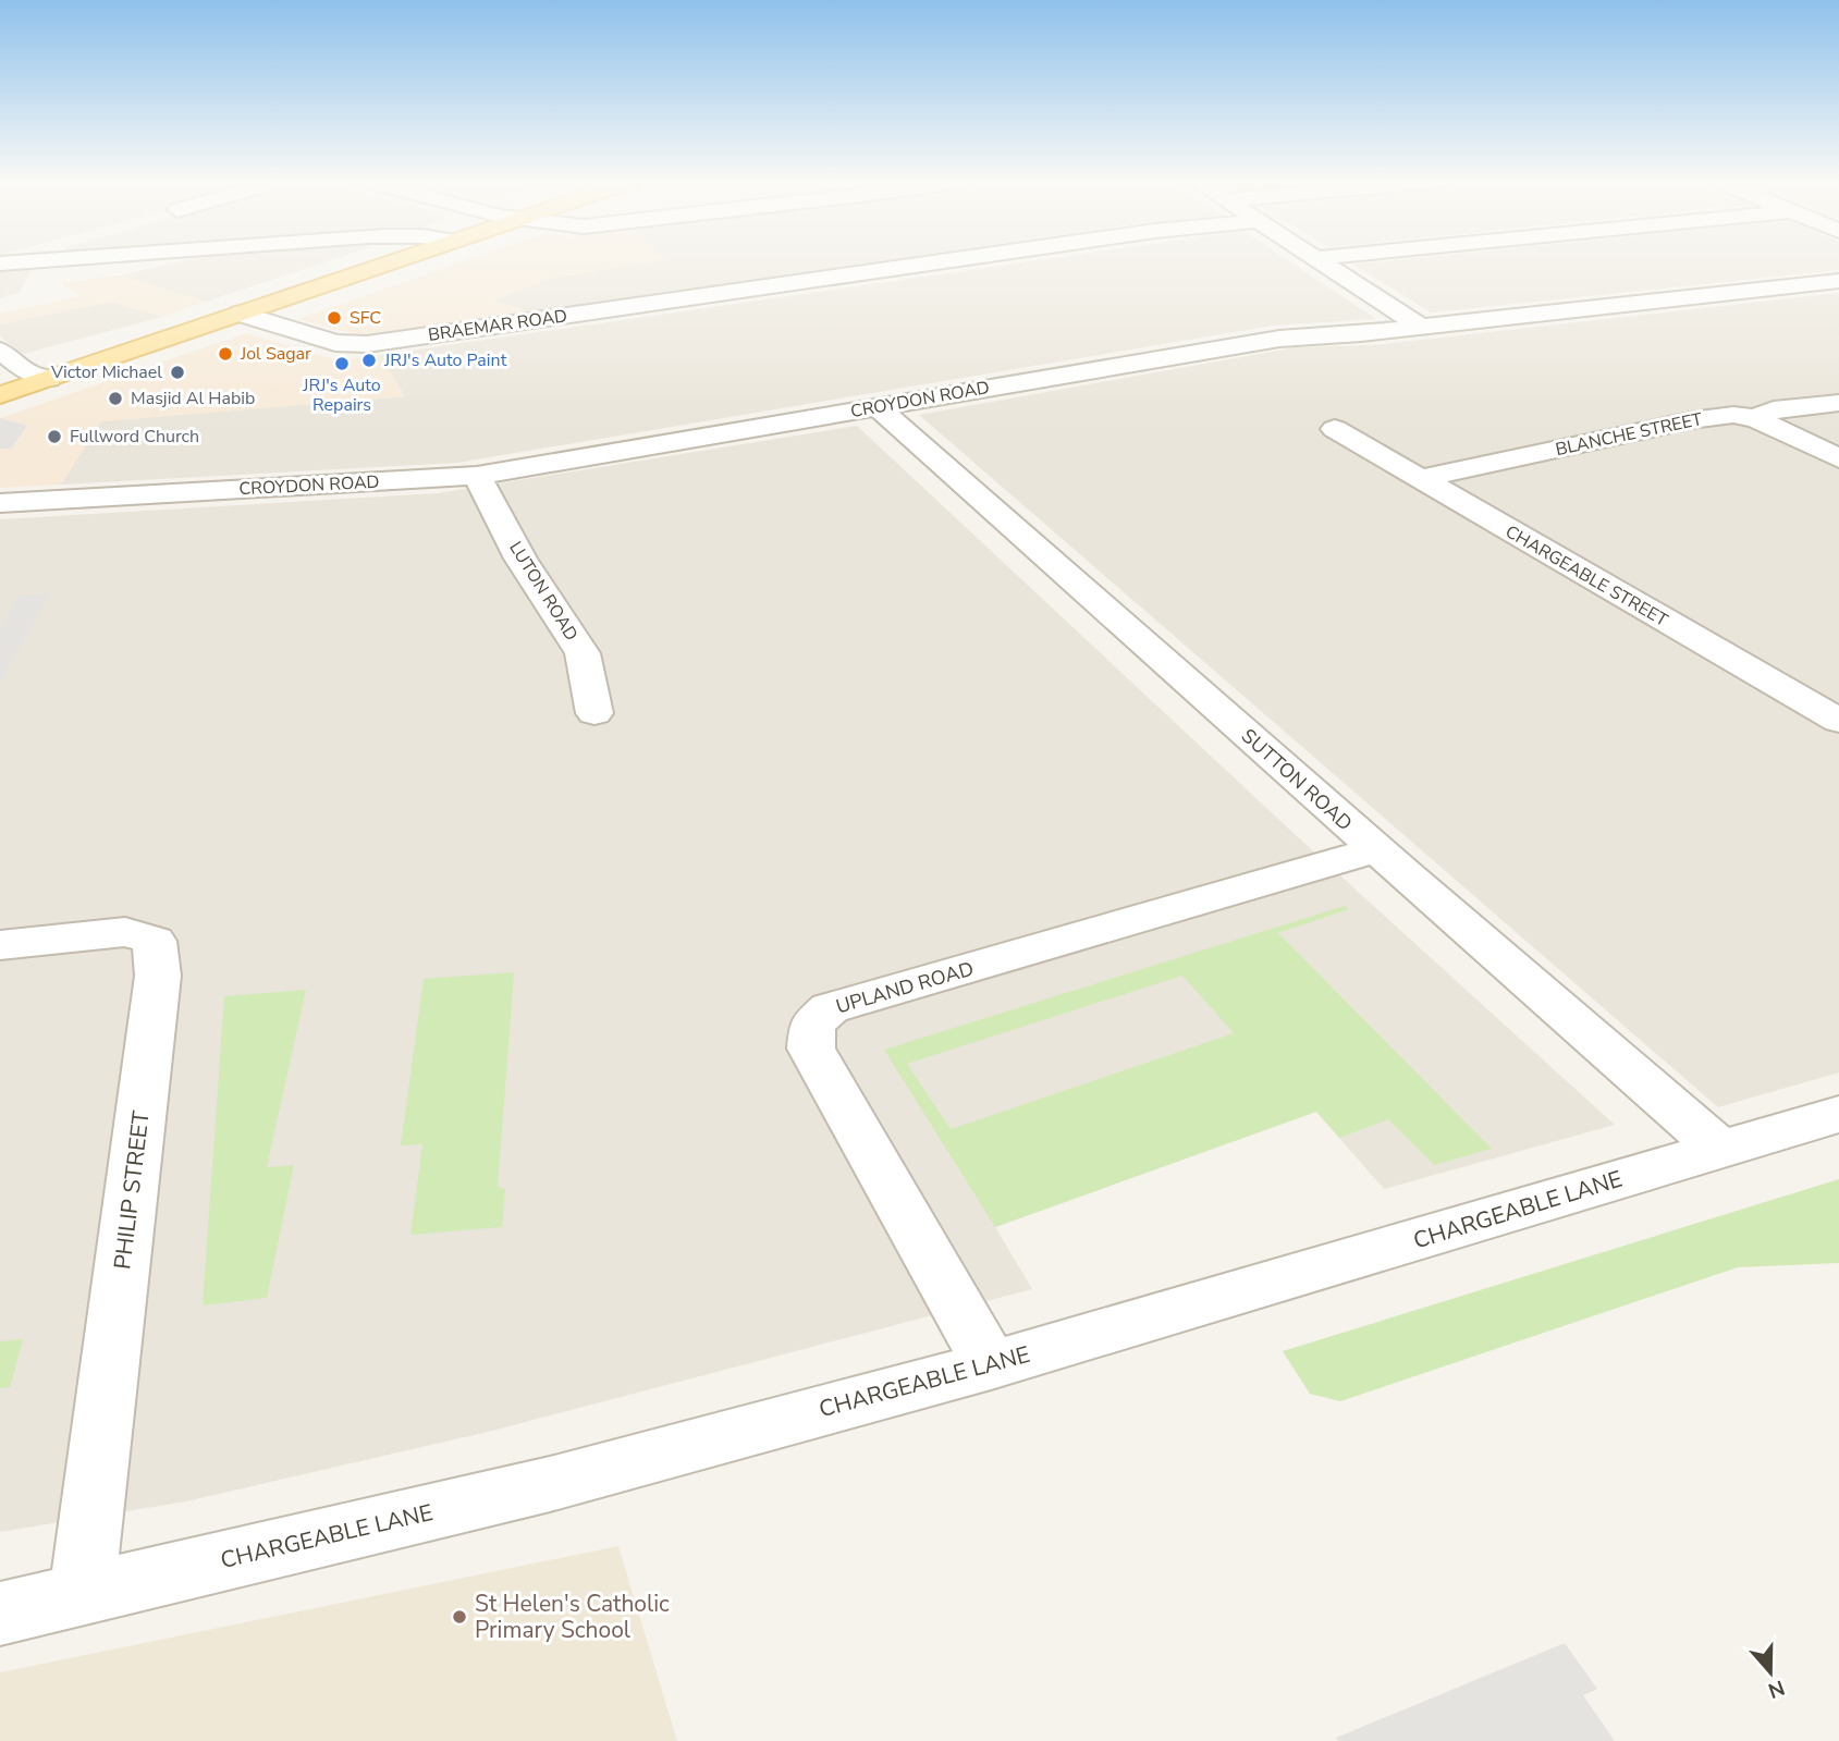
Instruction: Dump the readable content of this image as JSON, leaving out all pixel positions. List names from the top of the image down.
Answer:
{
  "streets": {
    "street": [
      "BRAEMAR ROAD",
      "CROYDON ROAD",
      "BLANCHE STREET",
      "CHARGEABLE STREET",
      "LUTON ROAD",
      "SUTTON ROAD",
      "UPLAND ROAD",
      "PHILIP STREET",
      "CHARGEABLE LANE"
    ]
  },
  "crossings": [
    ["CROYDON ROAD", "LUTON ROAD"],
    ["CROYDON ROAD", "SUTTON ROAD"],
    ["BLANCHE STREET", "CHARGEABLE STREET"],
    ["SUTTON ROAD", "UPLAND ROAD"],
    ["SUTTON ROAD", "CHARGEABLE LANE"],
    ["UPLAND ROAD", "CHARGEABLE LANE"],
    ["PHILIP STREET", "CHARGEABLE LANE"]
  ],
  "places": [
    "SFC",
    "Jol Sagar",
    "JRJ's Auto Paint",
    "JRJ's Auto Repairs",
    "Victor Michael",
    "Masjid Al Habib",
    "Fullword Church",
    "St Helen's Catholic Primary School"
  ],
  "north": "bottom"
}
